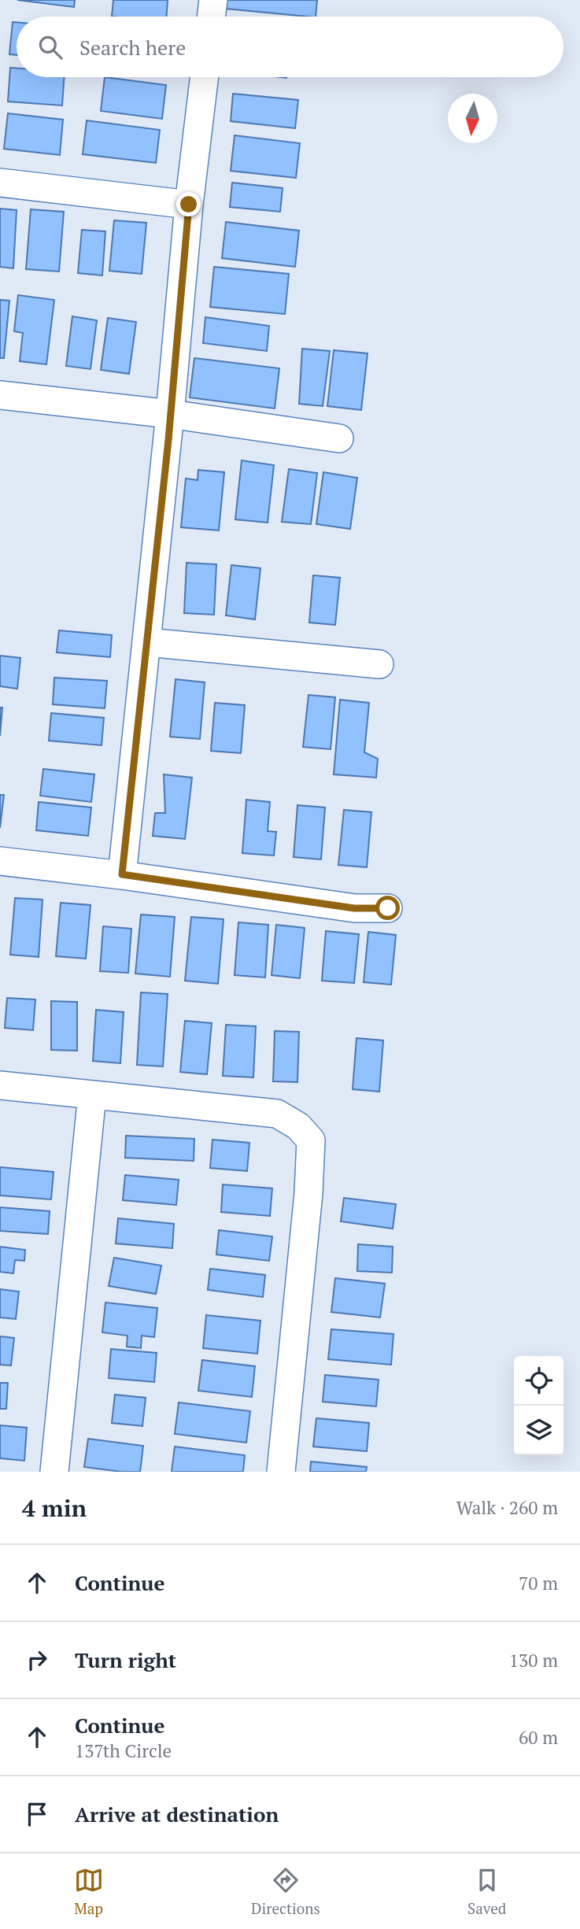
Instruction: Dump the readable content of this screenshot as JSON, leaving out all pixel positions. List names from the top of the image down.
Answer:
{
  "north": "bottom",
  "page": {
    "search": "Search here",
    "heading": ["4 min", "Walk · 260 m"],
    "list": [
      ["Continue", "70 m"],
      ["Turn right", "130 m"],
      ["Continue", "137th Circle", "60 m"],
      "Arrive at destination"
    ],
    "nav": ["Map", "Directions", "Saved"]
  }
}
